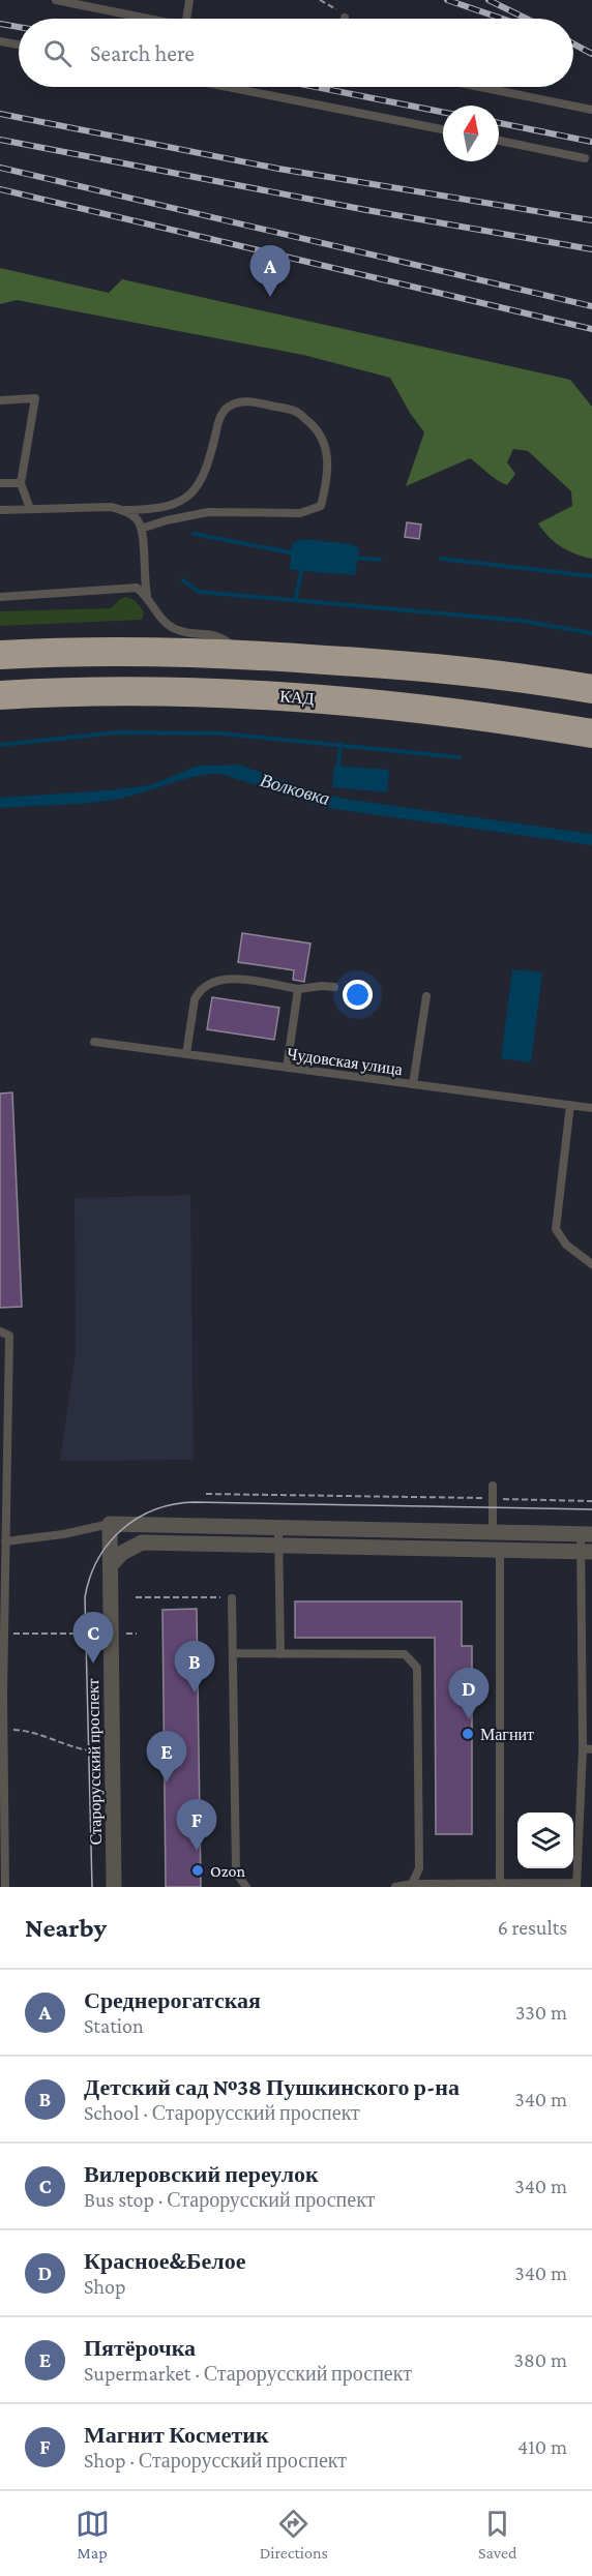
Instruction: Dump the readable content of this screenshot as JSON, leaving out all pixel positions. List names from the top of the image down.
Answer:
{
  "streets": {
    "highway": ["КАД"],
    "street": ["Старорусский проспект"],
    "lane": ["Чудовская улица"]
  },
  "water": ["Волковка"],
  "places": ["Магнит", "Ozon"],
  "north": "top",
  "page": {
    "search": "Search here",
    "pins": [
      "A",
      "C",
      "B",
      "D",
      "E",
      "F"
    ],
    "heading": ["Nearby", "6 results"],
    "list": [
      {
        "mark": "A",
        "name": "Среднерогатская",
        "note": "Station",
        "value": "330 m"
      },
      {
        "mark": "B",
        "name": "Детский сад №38 Пушкинского р-на",
        "note": "School · Старорусский проспект",
        "value": "340 m"
      },
      {
        "mark": "C",
        "name": "Вилеровский переулок",
        "note": "Bus stop · Старорусский проспект",
        "value": "340 m"
      },
      {
        "mark": "D",
        "name": "Красное&Белое",
        "note": "Shop",
        "value": "340 m"
      },
      {
        "mark": "E",
        "name": "Пятёрочка",
        "note": "Supermarket · Старорусский проспект",
        "value": "380 m"
      },
      {
        "mark": "F",
        "name": "Магнит Косметик",
        "note": "Shop · Старорусский проспект",
        "value": "410 m"
      }
    ],
    "nav": ["Map", "Directions", "Saved"]
  }
}
